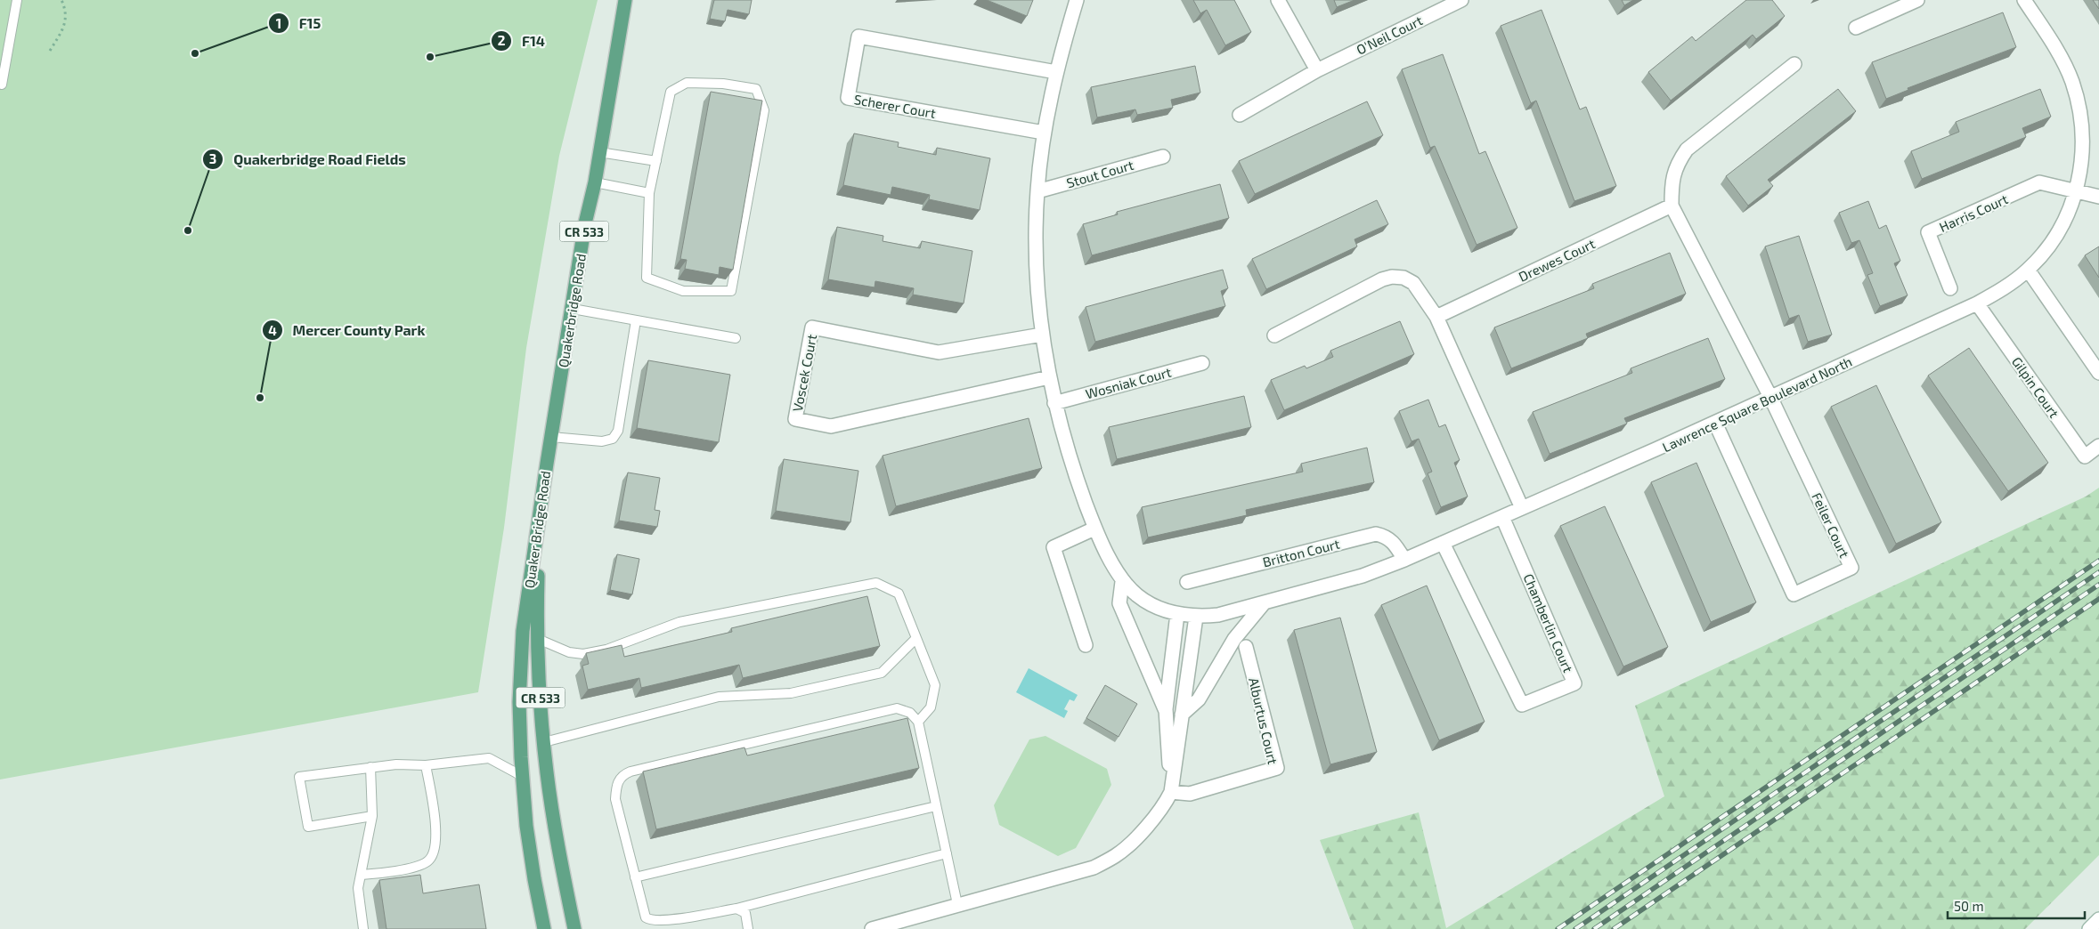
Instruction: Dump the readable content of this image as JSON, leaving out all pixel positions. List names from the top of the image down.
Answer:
{
  "streets": {
    "main road": ["CR 533", "Quakerbridge Road", "Quaker Bridge Road"],
    "street": [
      "O'Neil Court",
      "Scherer Court",
      "Stout Court",
      "Harris Court",
      "Drewes Court",
      "Voscek Court",
      "Wosniak Court",
      "Gilpin Court",
      "Lawrence Square Boulevard North",
      "Feiler Court",
      "Britton Court",
      "Chamberlin Court",
      "Alburtus Court"
    ]
  },
  "crossings": [
    ["Scherer Court", "Lawrence Square Boulevard North"],
    ["Stout Court", "Lawrence Square Boulevard North"],
    ["Harris Court", "Lawrence Square Boulevard North"],
    ["Quakerbridge Road", "Quaker Bridge Road"],
    ["Voscek Court", "Lawrence Square Boulevard North"],
    ["Wosniak Court", "Lawrence Square Boulevard North"],
    ["Gilpin Court", "Lawrence Square Boulevard North"],
    ["Lawrence Square Boulevard North", "Feiler Court"],
    ["Lawrence Square Boulevard North", "Britton Court"],
    ["Lawrence Square Boulevard North", "Chamberlin Court"]
  ],
  "places": [
    "F15",
    "F14",
    "Quakerbridge Road Fields",
    "Mercer County Park"
  ],
  "scale_bar": "50 m"
}
